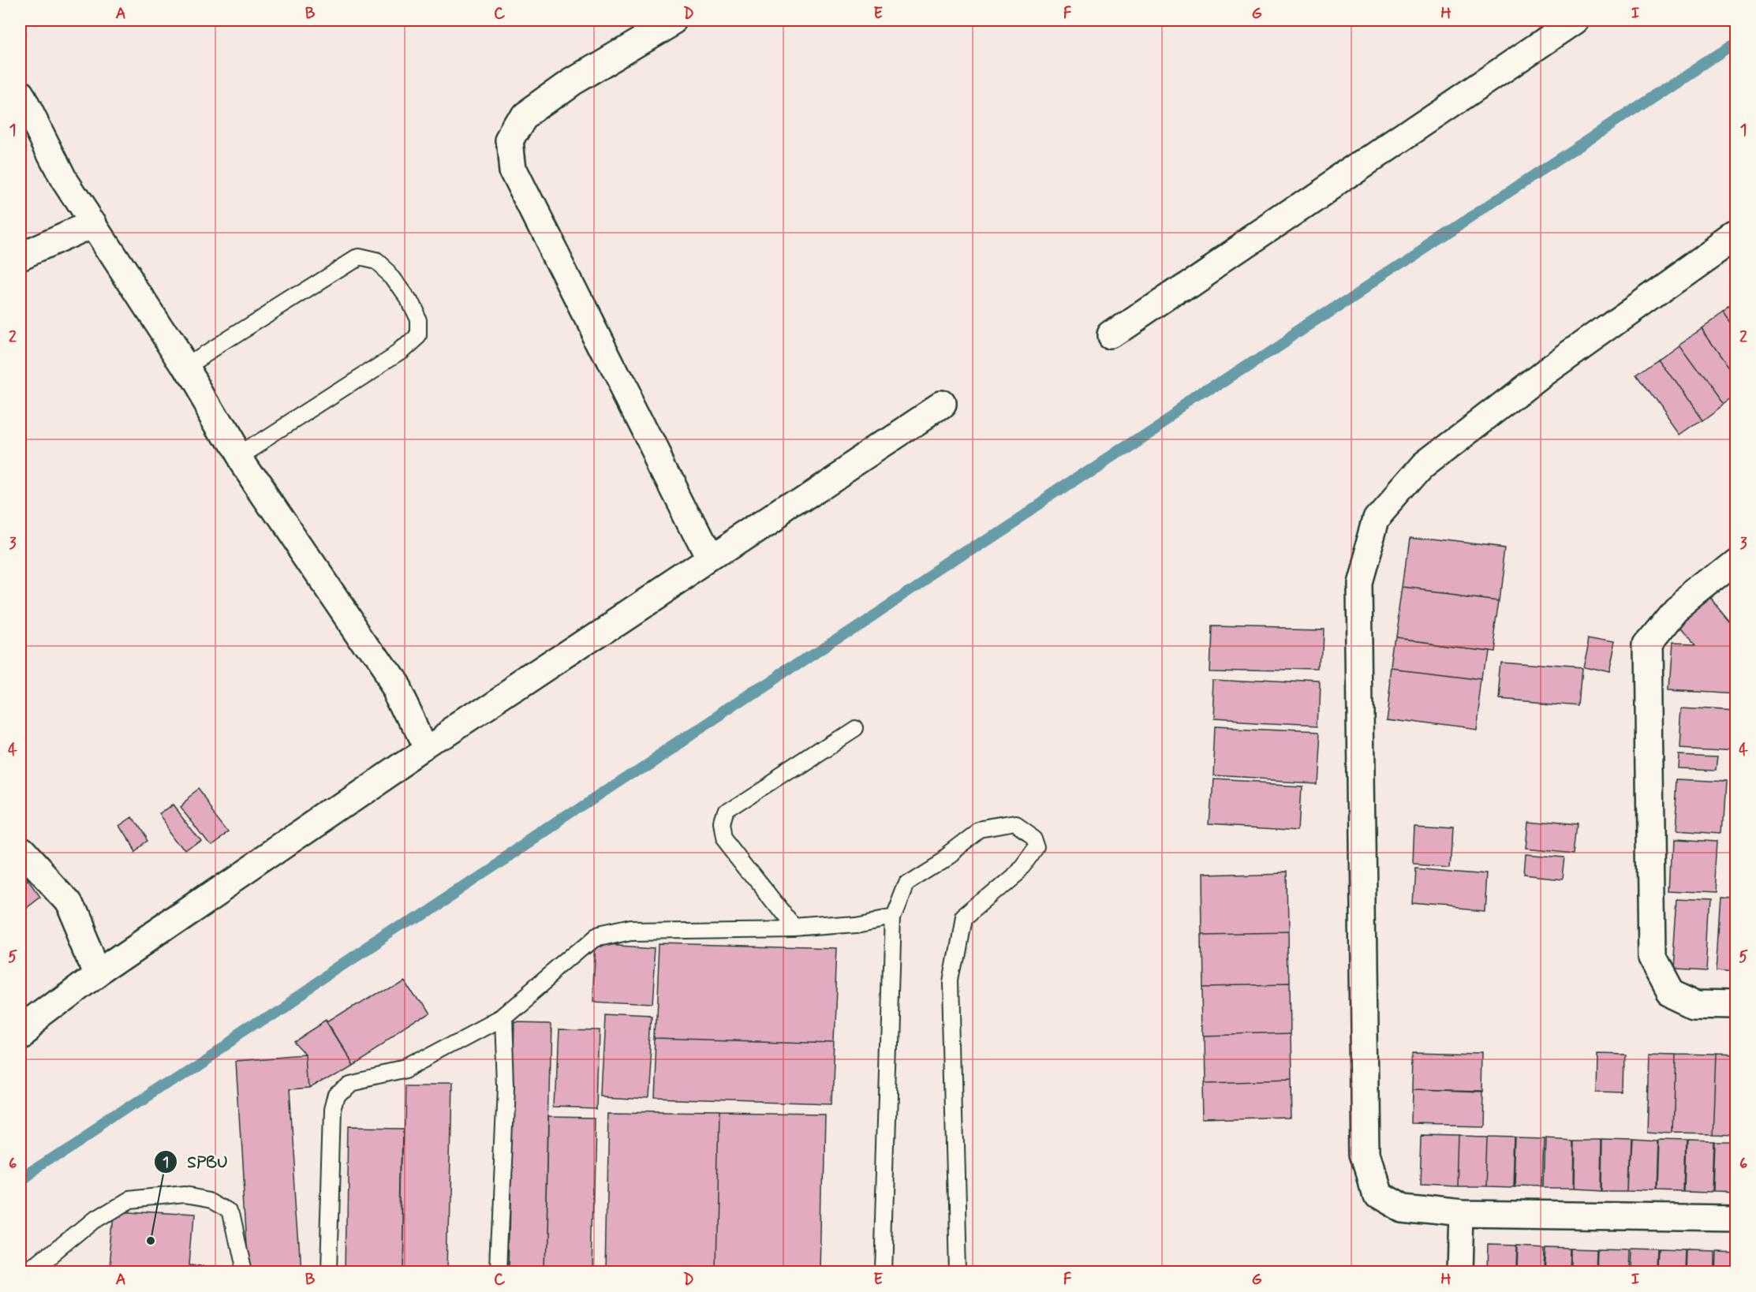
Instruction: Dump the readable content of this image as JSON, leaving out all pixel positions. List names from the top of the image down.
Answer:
{
  "places": ["SPBU"],
  "grid": {
    "columns": [
      "A",
      "B",
      "C",
      "D",
      "E",
      "F",
      "G",
      "H",
      "I"
    ],
    "rows": [
      "1",
      "2",
      "3",
      "4",
      "5",
      "6"
    ]
  }
}
